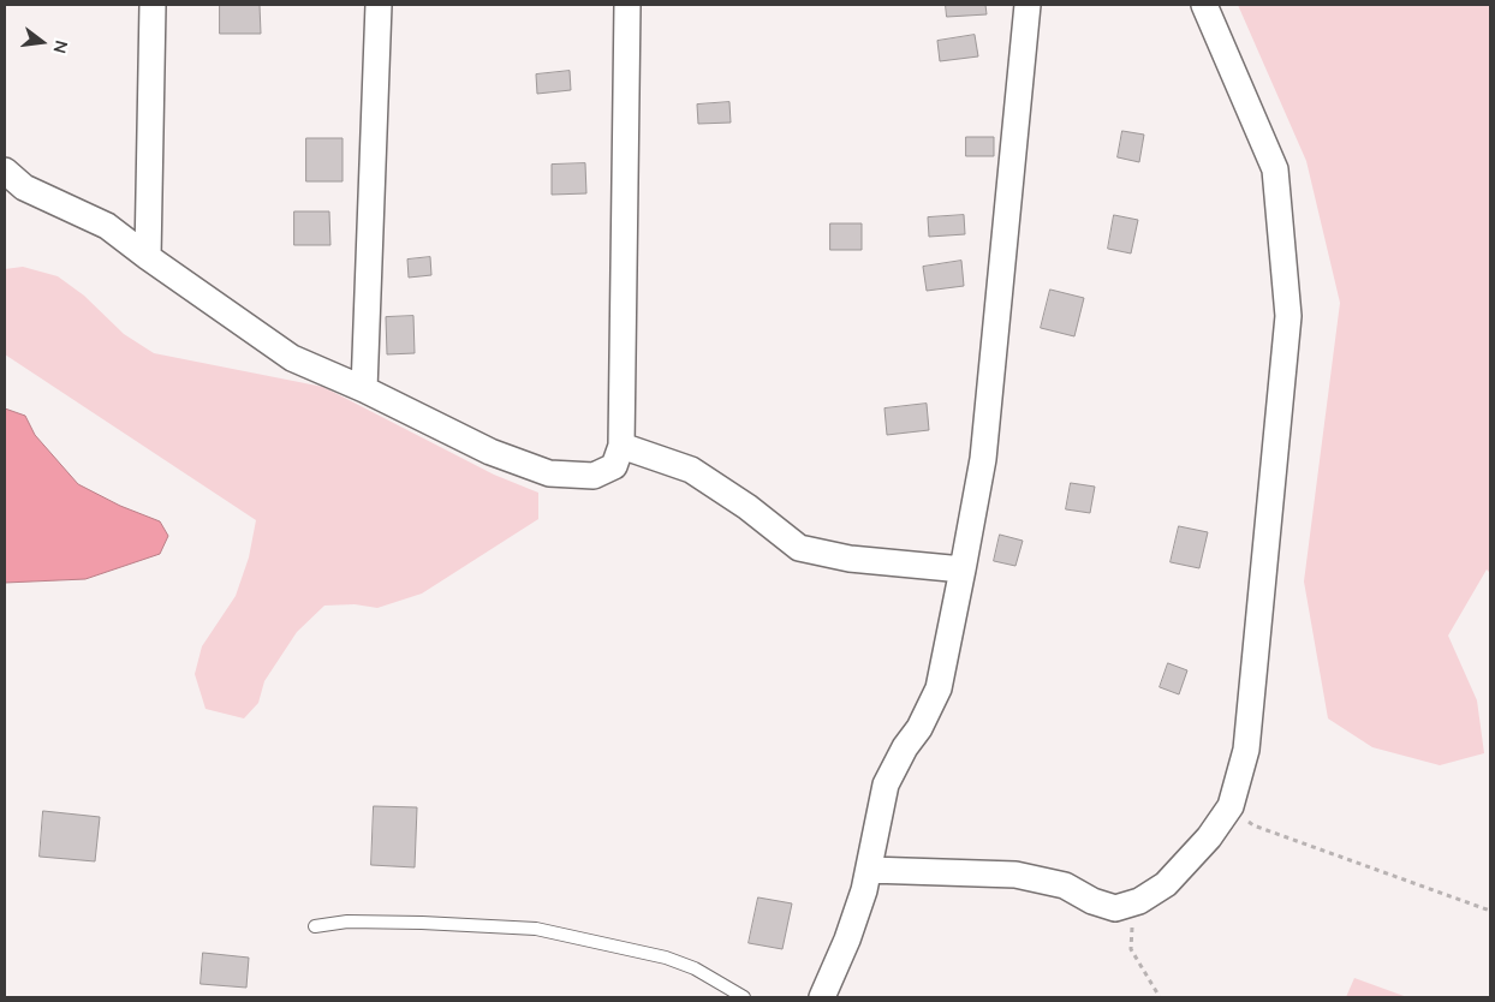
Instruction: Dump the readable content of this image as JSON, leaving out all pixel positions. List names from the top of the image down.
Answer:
{
  "north": "right"
}
